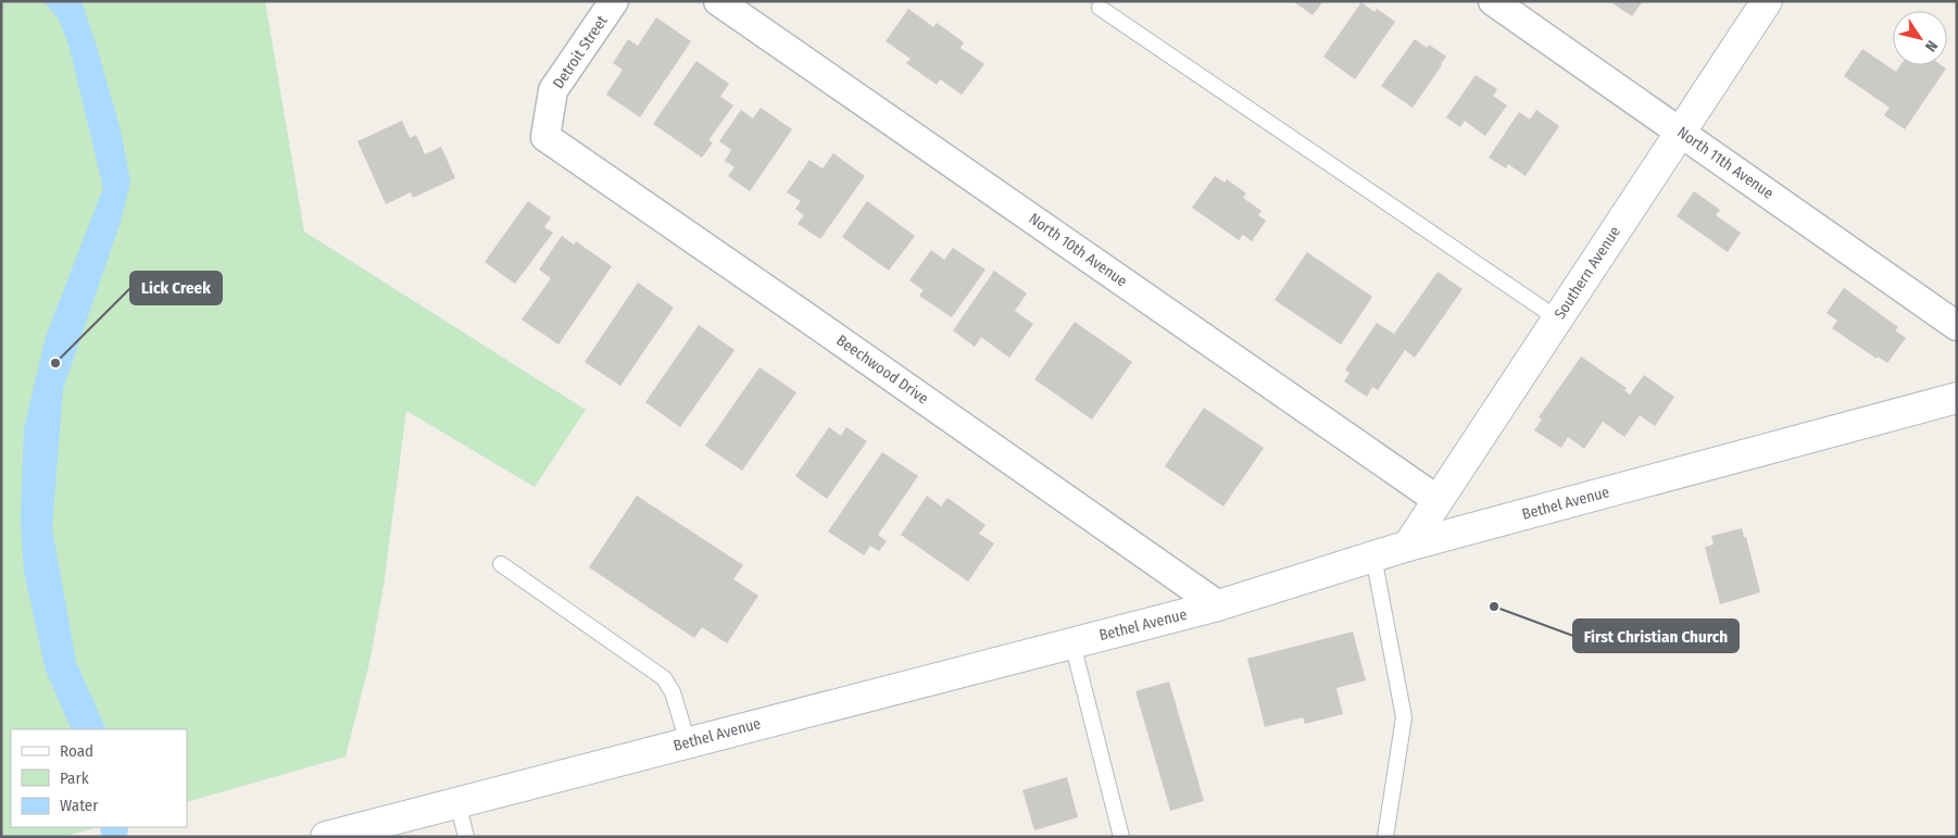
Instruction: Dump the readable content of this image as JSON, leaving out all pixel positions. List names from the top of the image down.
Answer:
{
  "streets": {
    "street": [
      "Detroit Street",
      "North 11th Avenue",
      "North 10th Avenue",
      "Southern Avenue",
      "Beechwood Drive",
      "Bethel Avenue"
    ]
  },
  "crossings": [
    ["Detroit Street", "Beechwood Drive"],
    ["North 11th Avenue", "Southern Avenue"],
    ["North 10th Avenue", "Southern Avenue"],
    ["Southern Avenue", "Bethel Avenue"],
    ["Beechwood Drive", "Bethel Avenue"]
  ],
  "places": ["Lick Creek", "First Christian Church"],
  "legend": ["Road", "Park", "Water"],
  "north": "bottom right"
}
